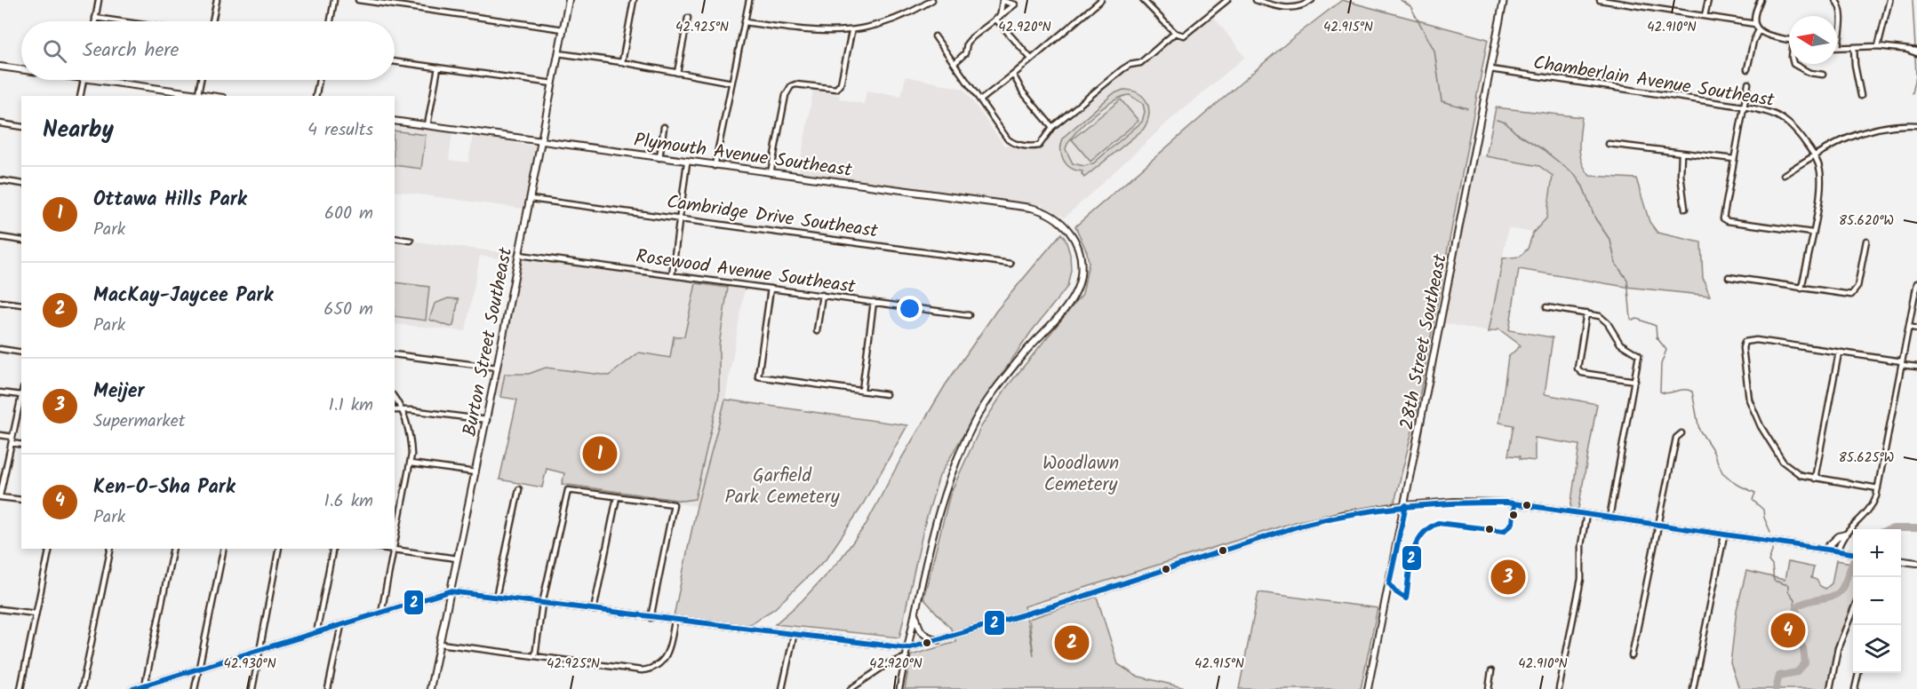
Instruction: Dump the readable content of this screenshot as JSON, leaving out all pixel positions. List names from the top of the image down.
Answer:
{
  "streets": {
    "main road": ["Plymouth Avenue Southeast", "Burton Street Southeast", "28th Street Southeast"],
    "street": ["Chamberlain Avenue Southeast", "Cambridge Drive Southeast", "Rosewood Avenue Southeast"]
  },
  "crossings": [
    ["Chamberlain Avenue Southeast", "28th Street Southeast"],
    ["Plymouth Avenue Southeast", "Burton Street Southeast"],
    ["Cambridge Drive Southeast", "Burton Street Southeast"],
    ["Rosewood Avenue Southeast", "Burton Street Southeast"]
  ],
  "parks": ["Woodlawn Cemetery", "Garfield Park Cemetery"],
  "lines": ["transit line 2"],
  "north": "left",
  "page": {
    "search": "Search here",
    "heading": ["Nearby", "4 results"],
    "list": [
      {
        "mark": "1",
        "name": "Ottawa Hills Park",
        "note": "Park",
        "value": "600 m"
      },
      {
        "mark": "2",
        "name": "MacKay-Jaycee Park",
        "note": "Park",
        "value": "650 m"
      },
      {
        "mark": "3",
        "name": "Meijer",
        "note": "Supermarket",
        "value": "1.1 km"
      },
      {
        "mark": "4",
        "name": "Ken-O-Sha Park",
        "note": "Park",
        "value": "1.6 km"
      }
    ],
    "pins": [
      "1",
      "3",
      "4",
      "2"
    ],
    "map_buttons": ["+", "−"]
  },
  "coordinates": [
    "42.925°N",
    "42.920°N",
    "42.915°N",
    "42.910°N",
    "85.620°W",
    "85.625°W",
    "42.930°N"
  ]
}
